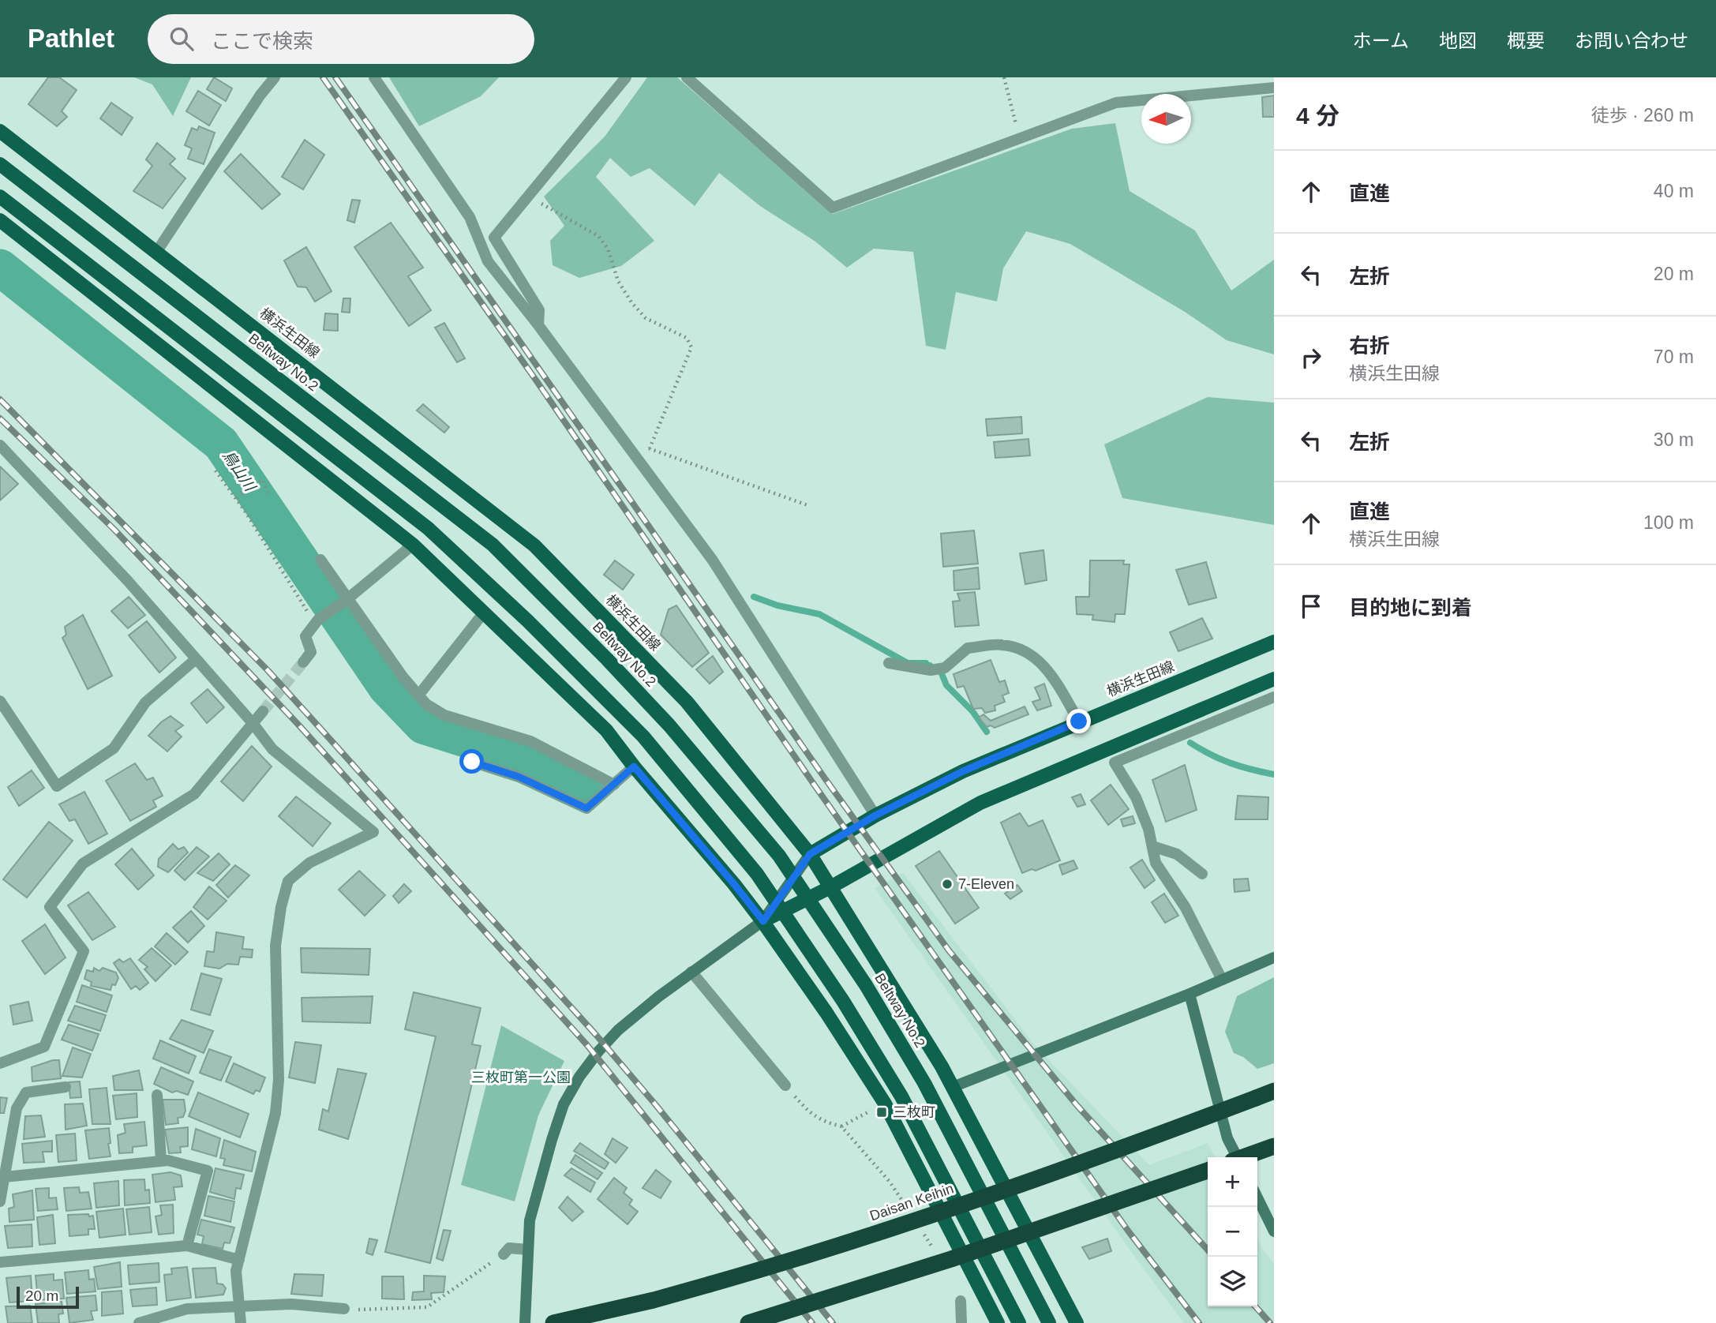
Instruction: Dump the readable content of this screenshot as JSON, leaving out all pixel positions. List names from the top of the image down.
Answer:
{
  "streets": {
    "highway": ["Daisan Keihin"],
    "main road": ["横浜生田線", "Beltway No.2"]
  },
  "water": ["鳥山川"],
  "parks": ["三枚町第一公園"],
  "places": {
    "other": ["7-Eleven"],
    "transit": ["三枚町"]
  },
  "scale_bar": "20 m",
  "north": "left",
  "page": {
    "header": "Pathlet",
    "search": "ここで検索",
    "nav": [
      "ホーム",
      "地図",
      "概要",
      "お問い合わせ"
    ],
    "heading": ["4 分", "徒歩 · 260 m"],
    "list": [
      ["直進", "40 m"],
      ["左折", "20 m"],
      ["右折", "横浜生田線", "70 m"],
      ["左折", "30 m"],
      ["直進", "横浜生田線", "100 m"],
      "目的地に到着"
    ],
    "map_buttons": ["+", "−"],
    "scale": "20 m"
  }
}
